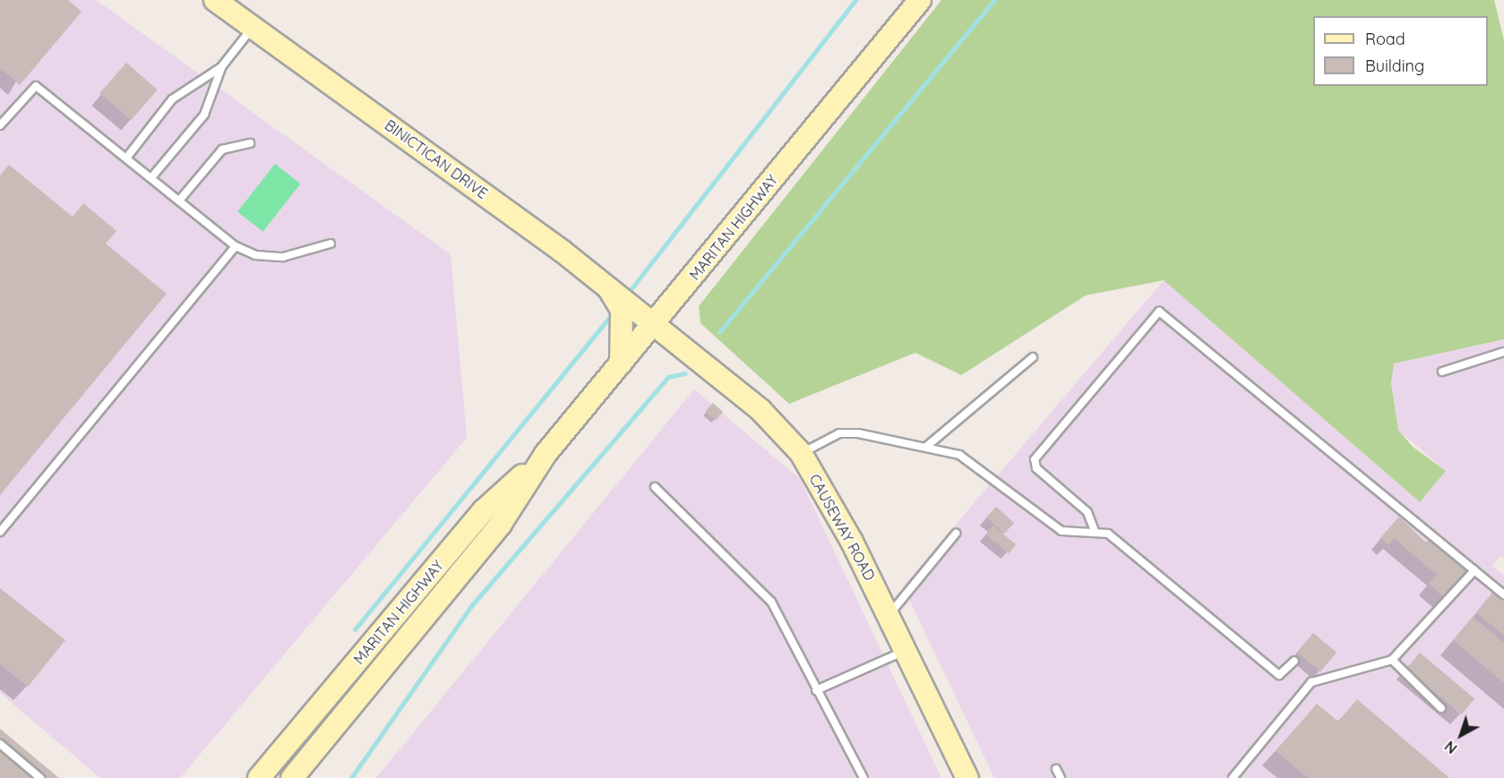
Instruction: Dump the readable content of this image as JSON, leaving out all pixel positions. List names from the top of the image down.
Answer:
{
  "streets": {
    "main road": ["BINICTICAN DRIVE", "MARITAN HIGHWAY", "CAUSEWAY ROAD"]
  },
  "crossings": [
    ["BINICTICAN DRIVE", "MARITAN HIGHWAY"],
    ["BINICTICAN DRIVE", "CAUSEWAY ROAD"],
    ["MARITAN HIGHWAY", "CAUSEWAY ROAD"]
  ],
  "legend": ["Road", "Building"],
  "north": "bottom left"
}
